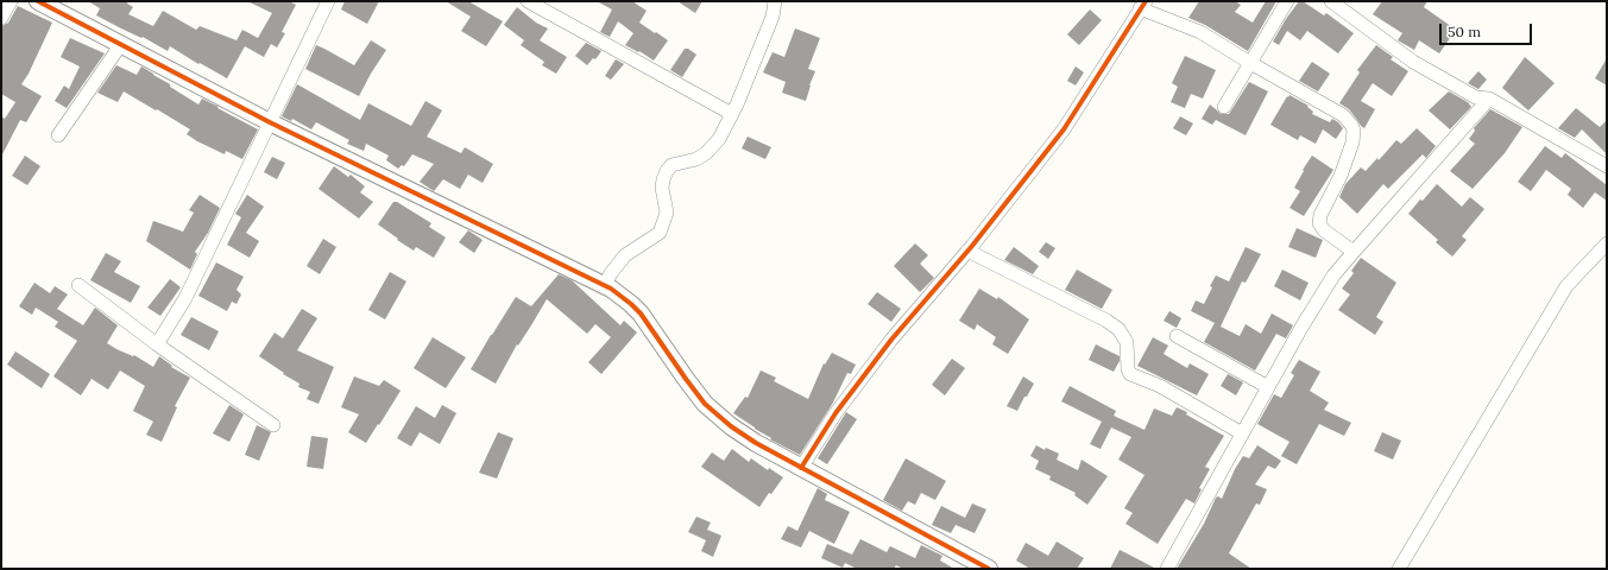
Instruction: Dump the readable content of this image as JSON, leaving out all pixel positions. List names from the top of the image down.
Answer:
{
  "scale_bar": "50 m"
}
